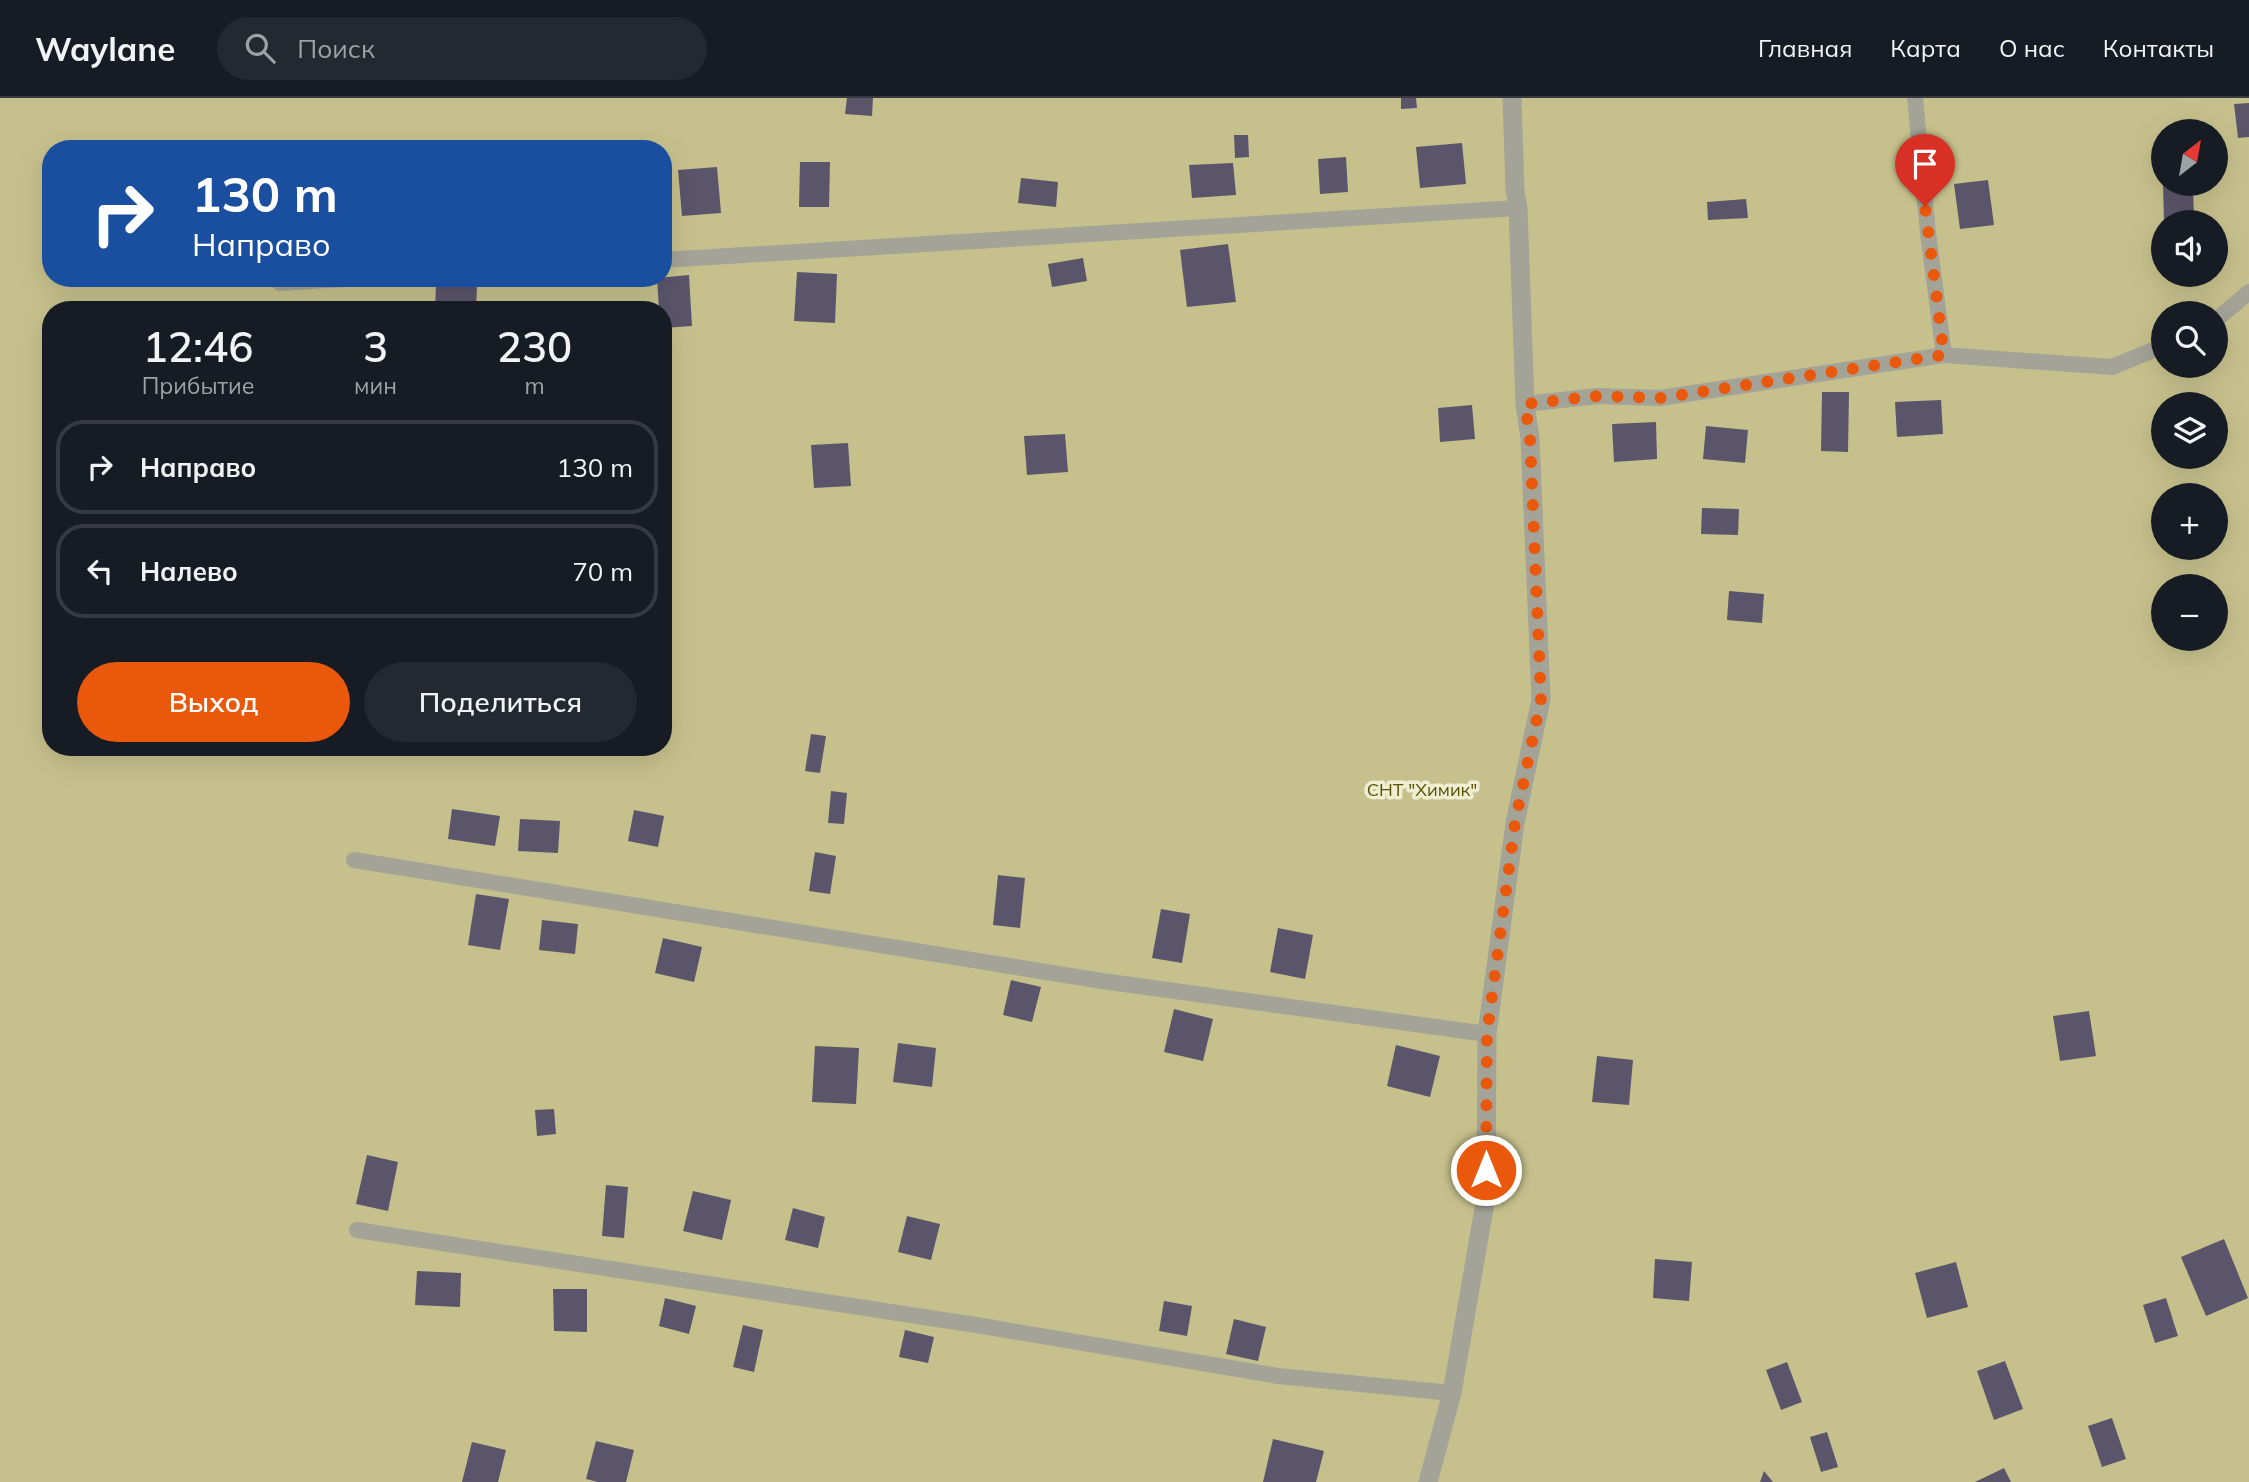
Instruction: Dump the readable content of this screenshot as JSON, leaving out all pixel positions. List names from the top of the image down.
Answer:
{
  "parks": ["СНТ \"Химик\""],
  "north": "top right",
  "page": {
    "header": "Waylane",
    "search": "Поиск",
    "nav": [
      "Главная",
      "Карта",
      "О нас",
      "Контакты"
    ],
    "map_buttons": ["+", "−"],
    "turn": ["130 m", "Направо"],
    "eta": [
      "12:46",
      "Прибытие",
      "3",
      "мин",
      "230",
      "m"
    ],
    "list": [
      {
        "name": "Направо",
        "value": "130 m"
      },
      {
        "name": "Налево",
        "value": "70 m"
      }
    ],
    "buttons": ["Выход", "Поделиться"]
  }
}
